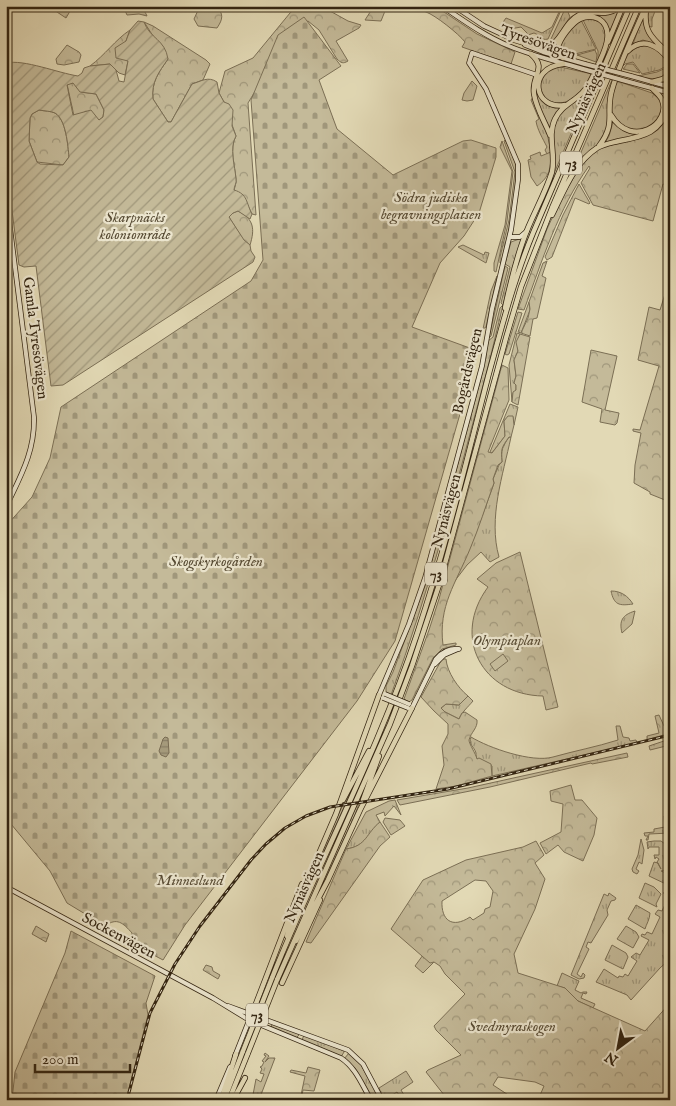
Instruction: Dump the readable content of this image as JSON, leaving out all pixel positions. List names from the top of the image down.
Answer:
{
  "streets": {
    "highway": ["Nynäsvägen", "73"],
    "street": [
      "Tyresövägen",
      "Gamla Tyresövägen",
      "Bogårdsvägen",
      "Sockenvägen"
    ]
  },
  "parks": [
    "Södra judiska begravningsplatsen",
    "Skarpnäcks koloniområde",
    "Skogskyrkogården",
    "Olympiaplan",
    "Minneslund",
    "Svedmyraskogen"
  ],
  "scale_bar": "200 m",
  "north": "bottom left"
}
